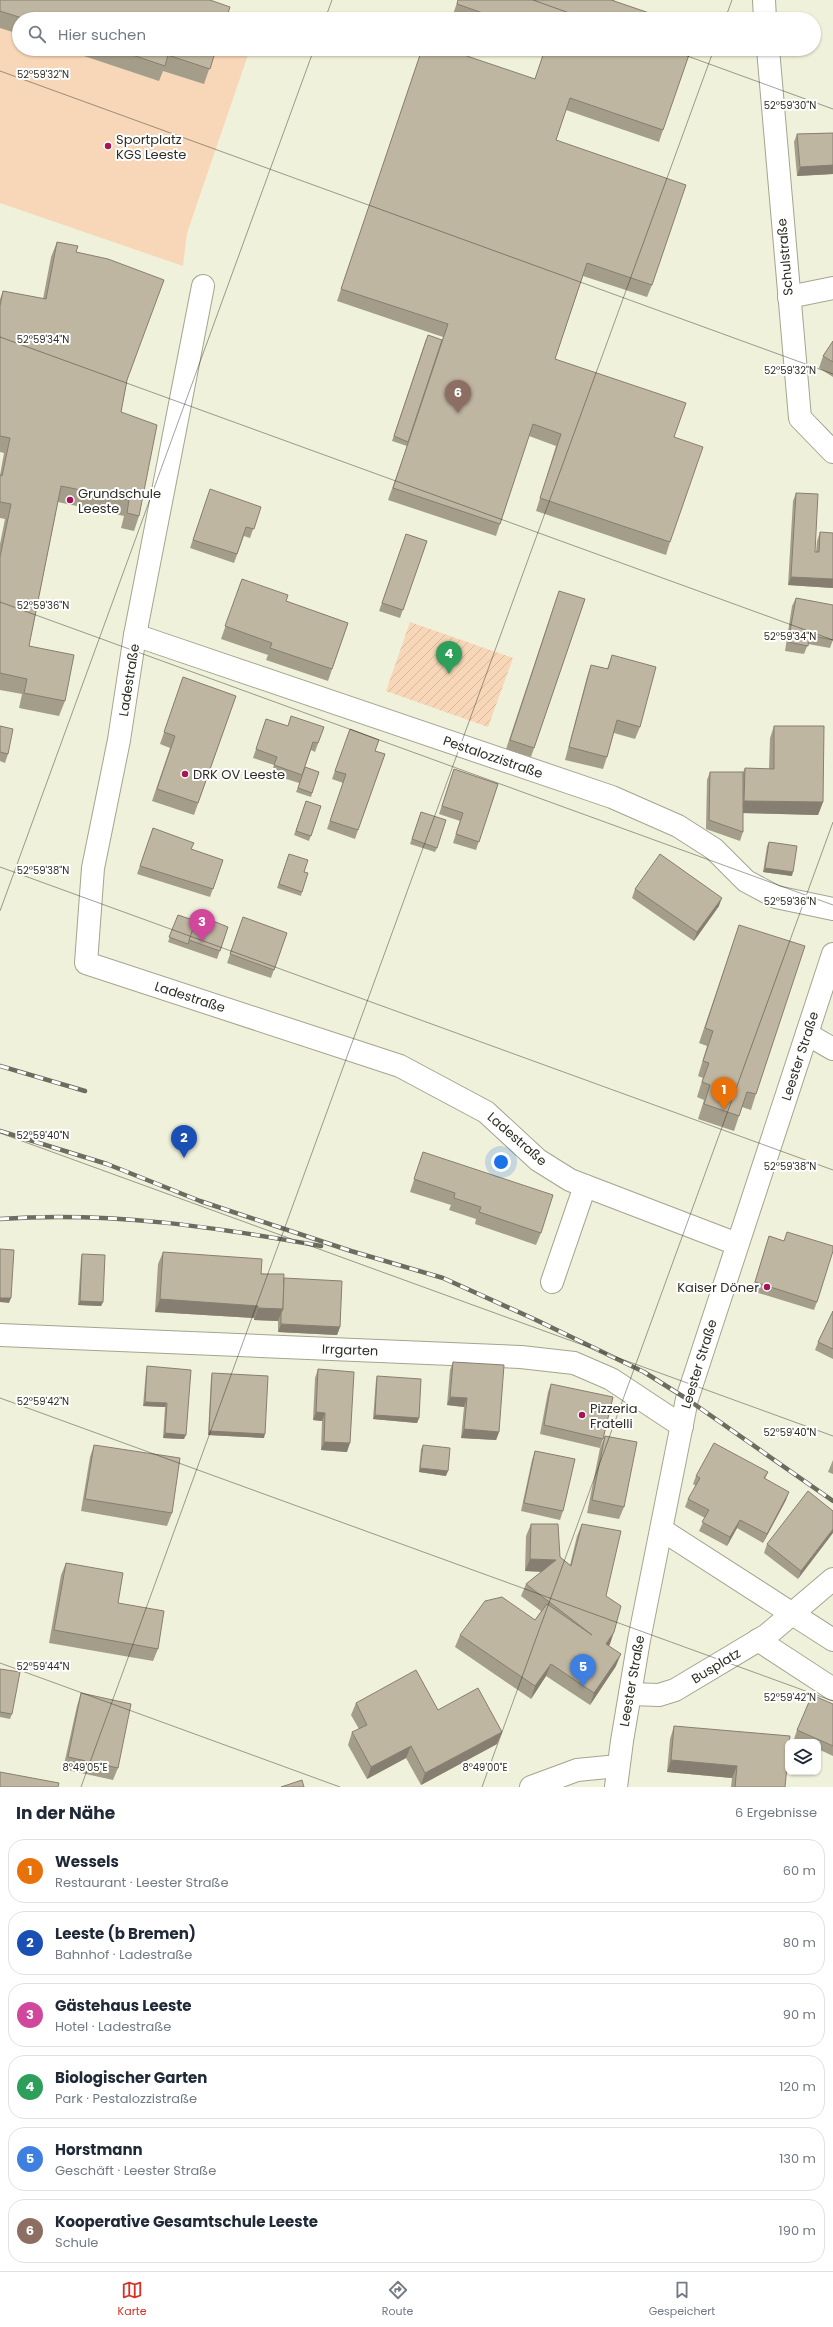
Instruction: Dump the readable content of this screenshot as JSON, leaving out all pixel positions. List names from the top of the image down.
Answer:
{
  "streets": {
    "street": [
      "Schulstraße",
      "Ladestraße",
      "Pestalozzistraße",
      "Leester Straße",
      "Irrgarten",
      "Busplatz"
    ]
  },
  "crossings": [
    ["Ladestraße", "Pestalozzistraße"],
    ["Ladestraße", "Leester Straße"],
    ["Leester Straße", "Irrgarten"],
    ["Leester Straße", "Busplatz"]
  ],
  "places": [
    "Sportplatz KGS Leeste",
    "Grundschule Leeste",
    "DRK OV Leeste",
    "Kaiser Döner",
    "Pizzeria Fratelli"
  ],
  "page": {
    "search": "Hier suchen",
    "pins": [
      "6",
      "4",
      "3",
      "1",
      "2",
      "5"
    ],
    "heading": ["In der Nähe", "6 Ergebnisse"],
    "list": [
      {
        "mark": "1",
        "name": "Wessels",
        "note": "Restaurant · Leester Straße",
        "value": "60 m"
      },
      {
        "mark": "2",
        "name": "Leeste (b Bremen)",
        "note": "Bahnhof · Ladestraße",
        "value": "80 m"
      },
      {
        "mark": "3",
        "name": "Gästehaus Leeste",
        "note": "Hotel · Ladestraße",
        "value": "90 m"
      },
      {
        "mark": "4",
        "name": "Biologischer Garten",
        "note": "Park · Pestalozzistraße",
        "value": "120 m"
      },
      {
        "mark": "5",
        "name": "Horstmann",
        "note": "Geschäft · Leester Straße",
        "value": "130 m"
      },
      {
        "mark": "6",
        "name": "Kooperative Gesamtschule Leeste",
        "note": "Schule",
        "value": "190 m"
      }
    ],
    "nav": ["Karte", "Route", "Gespeichert"]
  },
  "coordinates": [
    "52°59'32\"N",
    "52°59'30\"N",
    "52°59'34\"N",
    "52°59'36\"N",
    "52°59'38\"N",
    "52°59'40\"N",
    "52°59'42\"N",
    "52°59'44\"N",
    "8°49'05\"E",
    "8°49'00\"E"
  ]
}
